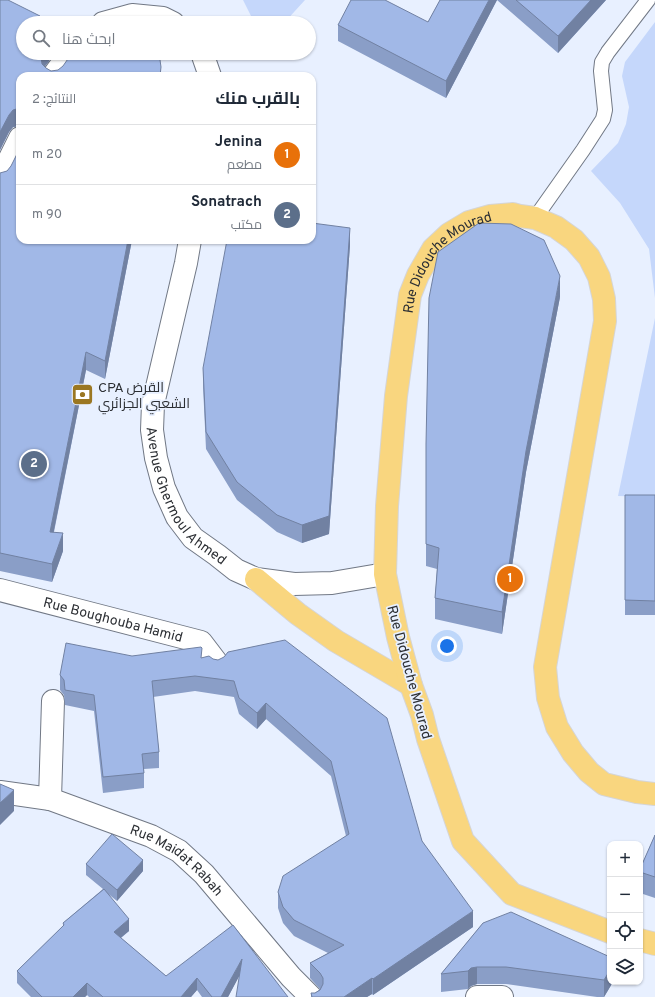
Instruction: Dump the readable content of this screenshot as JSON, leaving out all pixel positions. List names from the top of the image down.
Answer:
{
  "streets": {
    "main road": ["Rue Didouche Mourad"],
    "street": ["Avenue Ghermoul Ahmed", "Rue Boughouba Hamid", "Rue Maidat Rabah"]
  },
  "crossings": [
    ["Rue Didouche Mourad", "Avenue Ghermoul Ahmed"]
  ],
  "places": {
    "bank": ["CPA القرض الشعبي الجزائري"]
  },
  "page": {
    "search": "ابحث هنا",
    "heading": ["بالقرب منك", "النتائج: 2"],
    "list": [
      {
        "mark": "1",
        "name": "Jenina",
        "note": "مطعم",
        "value": "20 m"
      },
      {
        "mark": "2",
        "name": "Sonatrach",
        "note": "مكتب",
        "value": "90 m"
      }
    ],
    "pins": ["2", "1"],
    "map_buttons": ["+", "−"]
  }
}
